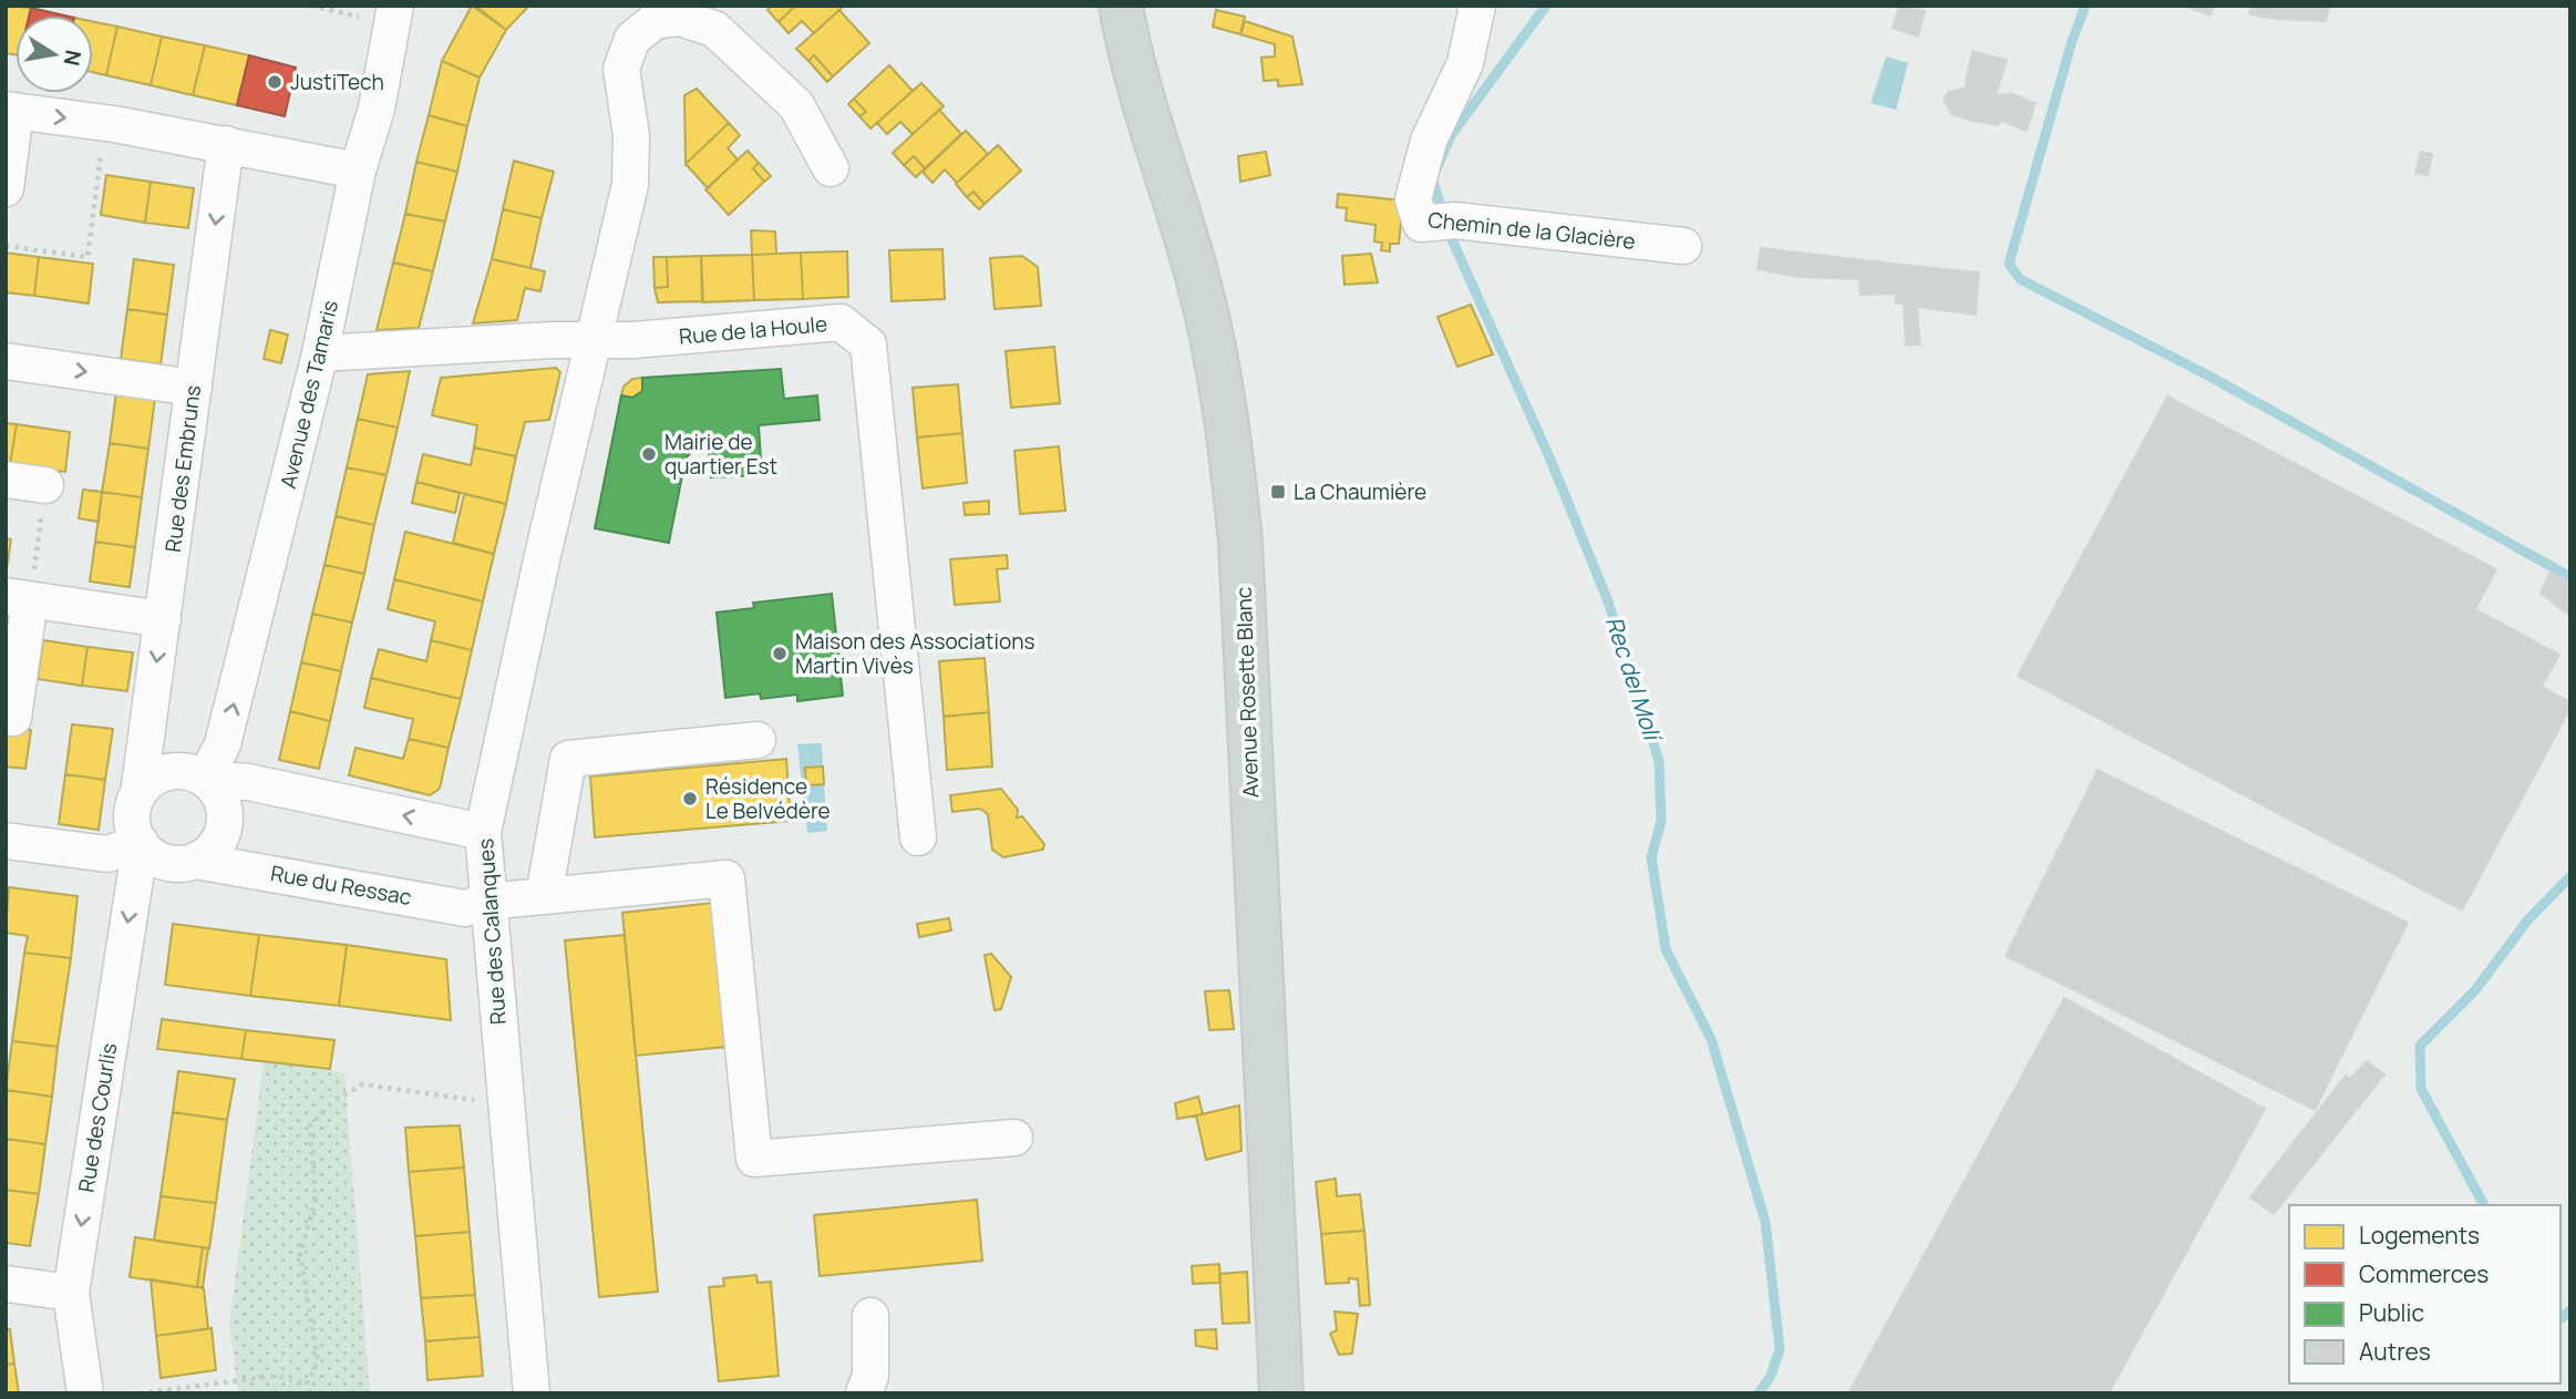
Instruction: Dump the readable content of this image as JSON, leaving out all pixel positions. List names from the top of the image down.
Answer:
{
  "streets": {
    "main road": ["Avenue Rosette Blanc"],
    "street": [
      "Chemin de la Glacière",
      "Rue de la Houle",
      "Avenue des Tamaris",
      "Rue des Embruns",
      "Rue du Ressac",
      "Rue des Calanques",
      "Rue des Courlis"
    ]
  },
  "crossings": [
    ["Rue de la Houle", "Avenue des Tamaris"],
    ["Rue de la Houle", "Rue des Calanques"],
    ["Avenue des Tamaris", "Rue des Embruns"],
    ["Avenue des Tamaris", "Rue du Ressac"],
    ["Avenue des Tamaris", "Rue des Courlis"],
    ["Rue des Embruns", "Rue du Ressac"],
    ["Rue des Embruns", "Rue des Courlis"],
    ["Rue du Ressac", "Rue des Calanques"],
    ["Rue du Ressac", "Rue des Courlis"]
  ],
  "one_way": ["Avenue des Tamaris", "Rue des Courlis"],
  "water": ["Rec del Molí"],
  "places": {
    "other": [
      "JustiTech",
      "Mairie de quartier Est",
      "Maison des Associations Martin Vivès",
      "Résidence Le Belvédère"
    ],
    "transit": ["La Chaumière"]
  },
  "legend": [
    "Logements",
    "Commerces",
    "Public",
    "Autres"
  ],
  "north": "right"
}
